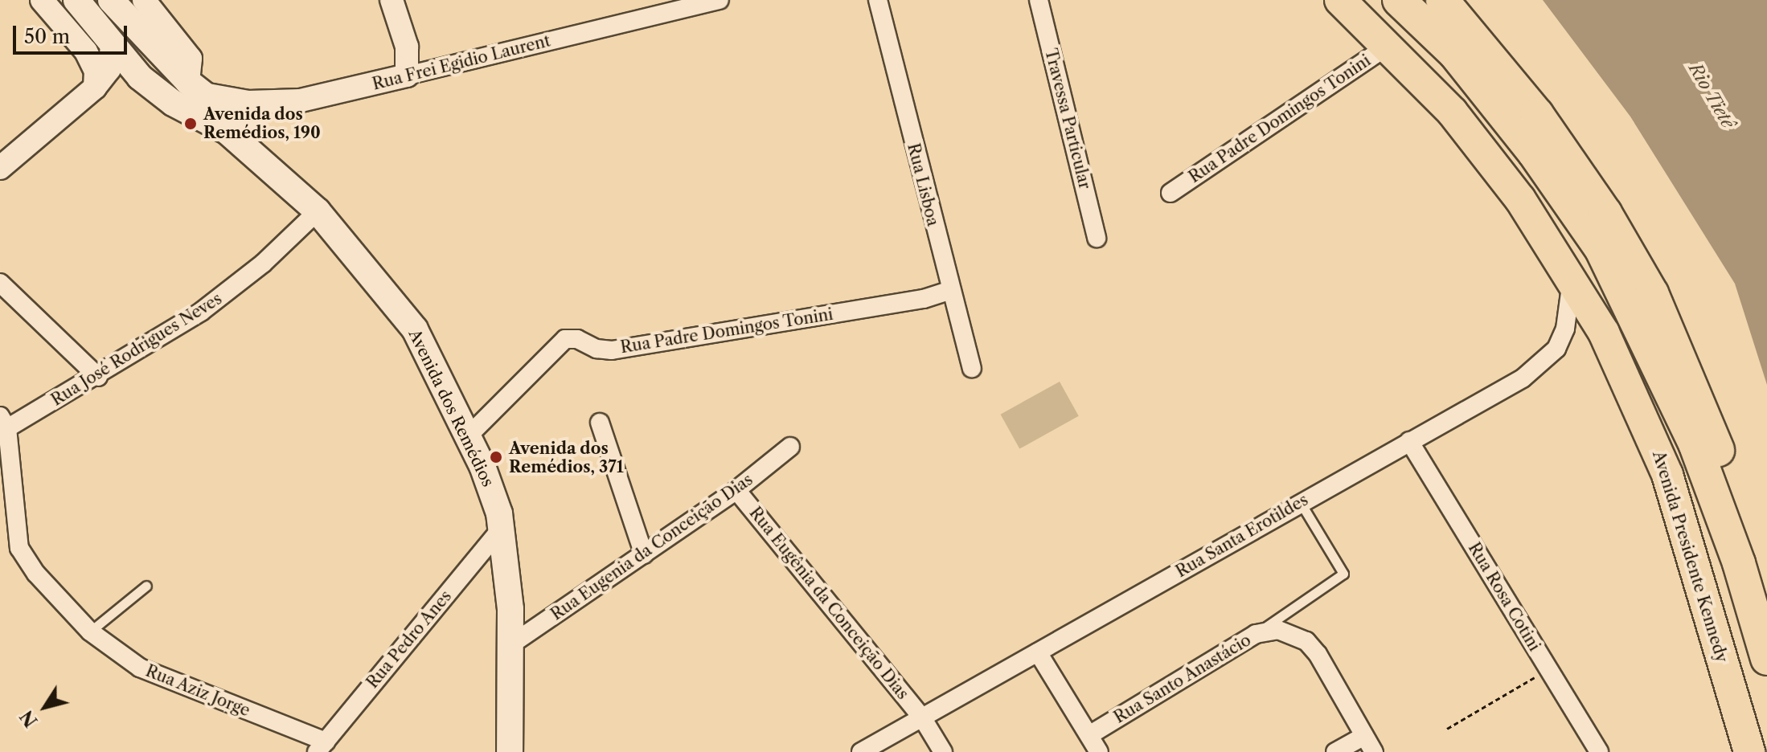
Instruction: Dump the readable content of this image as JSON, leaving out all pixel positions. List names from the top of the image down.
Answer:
{
  "streets": {
    "highway": ["Avenida Presidente Kennedy"],
    "main road": ["Avenida dos Remédios"],
    "street": [
      "Rua Frei Egidio Laurent",
      "Travessa Particular",
      "Rua Padre Domingos Tonini",
      "Rua Lisboa",
      "Rua José Rodrigues Neves",
      "Rua Santa Erotildes",
      "Rua Eugenia da Conceição Dias",
      "Rua Rosa Cotini",
      "Rua Eugênia da Conceição Dias",
      "Rua Pedro Anes",
      "Rua Santo Anastácio",
      "Rua Aziz Jorge"
    ]
  },
  "crossings": [
    ["Rua Frei Egidio Laurent", "Avenida dos Remédios"],
    ["Rua Padre Domingos Tonini", "Rua Lisboa"],
    ["Rua Padre Domingos Tonini", "Avenida dos Remédios"],
    ["Rua Padre Domingos Tonini", "Avenida Presidente Kennedy"],
    ["Rua José Rodrigues Neves", "Avenida dos Remédios"],
    ["Rua José Rodrigues Neves", "Rua Aziz Jorge"],
    ["Avenida dos Remédios", "Rua Eugenia da Conceição Dias"],
    ["Avenida dos Remédios", "Rua Pedro Anes"],
    ["Rua Santa Erotildes", "Avenida Presidente Kennedy"],
    ["Rua Santa Erotildes", "Rua Rosa Cotini"],
    ["Rua Santa Erotildes", "Rua Eugênia da Conceição Dias"],
    ["Rua Eugenia da Conceição Dias", "Rua Eugênia da Conceição Dias"],
    ["Rua Pedro Anes", "Rua Aziz Jorge"]
  ],
  "water": ["Rio Tietê"],
  "places": ["Avenida dos Remédios, 190", "Avenida dos Remédios, 371"],
  "scale_bar": "50 m",
  "north": "bottom left"
}
